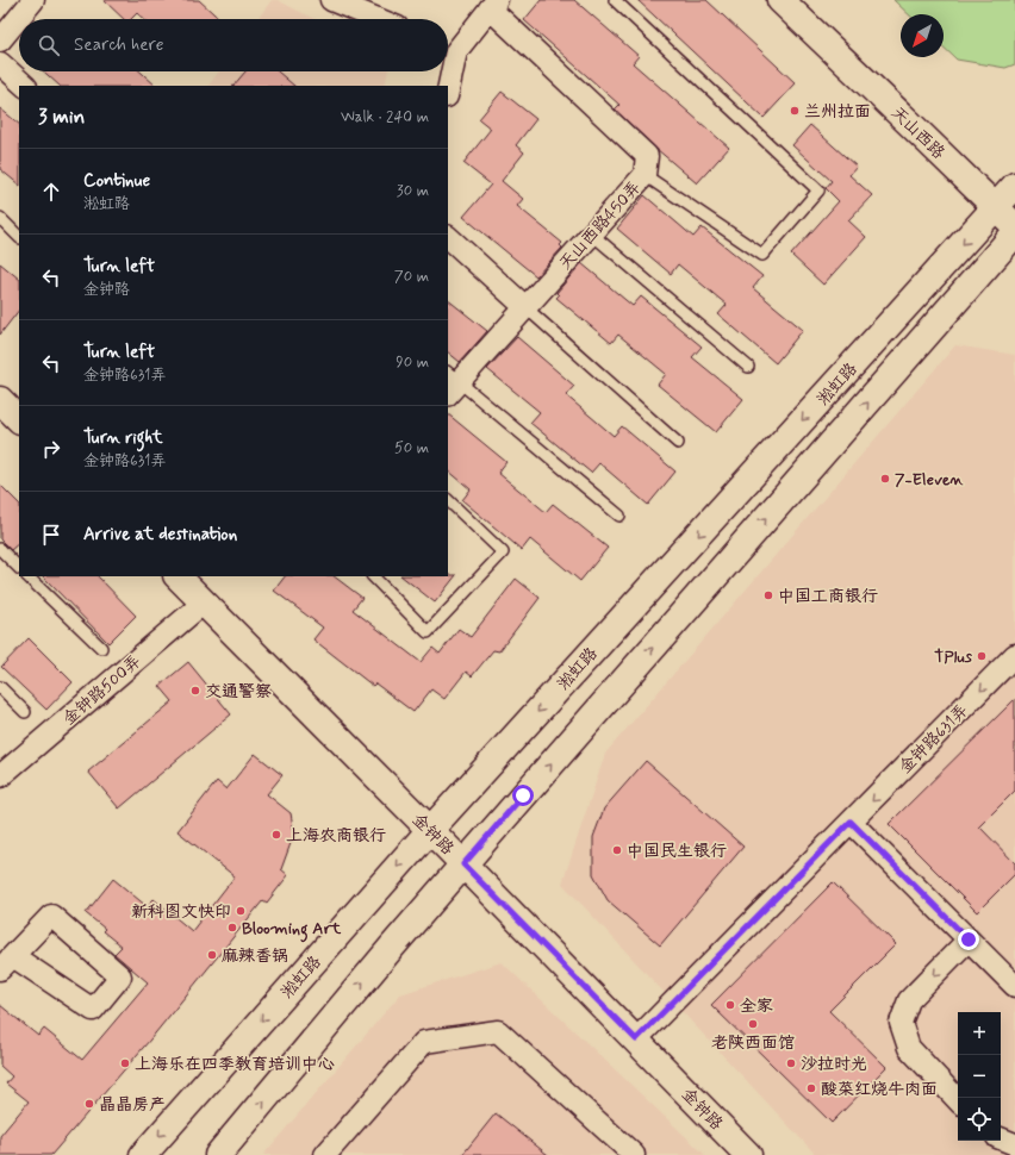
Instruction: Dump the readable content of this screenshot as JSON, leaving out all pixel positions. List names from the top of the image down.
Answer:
{
  "streets": {
    "main road": ["天山西路", "淞虹路", "金钟路"],
    "street": ["天山西路450弄", "金钟路500弄", "金钟路631弄"]
  },
  "crossings": [
    ["天山西路", "淞虹路"],
    ["淞虹路", "金钟路"],
    ["金钟路500弄", "金钟路"],
    ["金钟路631弄", "金钟路"]
  ],
  "one_way": ["金钟路631弄"],
  "places": [
    "兰州拉面",
    "7-Eleven",
    "中国工商银行",
    "TPlus",
    "交通警察",
    "上海农商银行",
    "中国民生银行",
    "新科图文快印",
    "Blooming Art",
    "麻辣香锅",
    "全家",
    "老陕西面馆",
    "上海乐在四季教育培训中心",
    "沙拉时光",
    "酸菜红烧牛肉面",
    "晶晶房产"
  ],
  "north": "bottom left",
  "page": {
    "search": "Search here",
    "heading": ["3 min", "Walk · 240 m"],
    "list": [
      ["Continue", "淞虹路", "30 m"],
      ["Turn left", "金钟路", "70 m"],
      ["Turn left", "金钟路631弄", "90 m"],
      ["Turn right", "金钟路631弄", "50 m"],
      "Arrive at destination"
    ],
    "map_buttons": ["+", "−"]
  }
}
